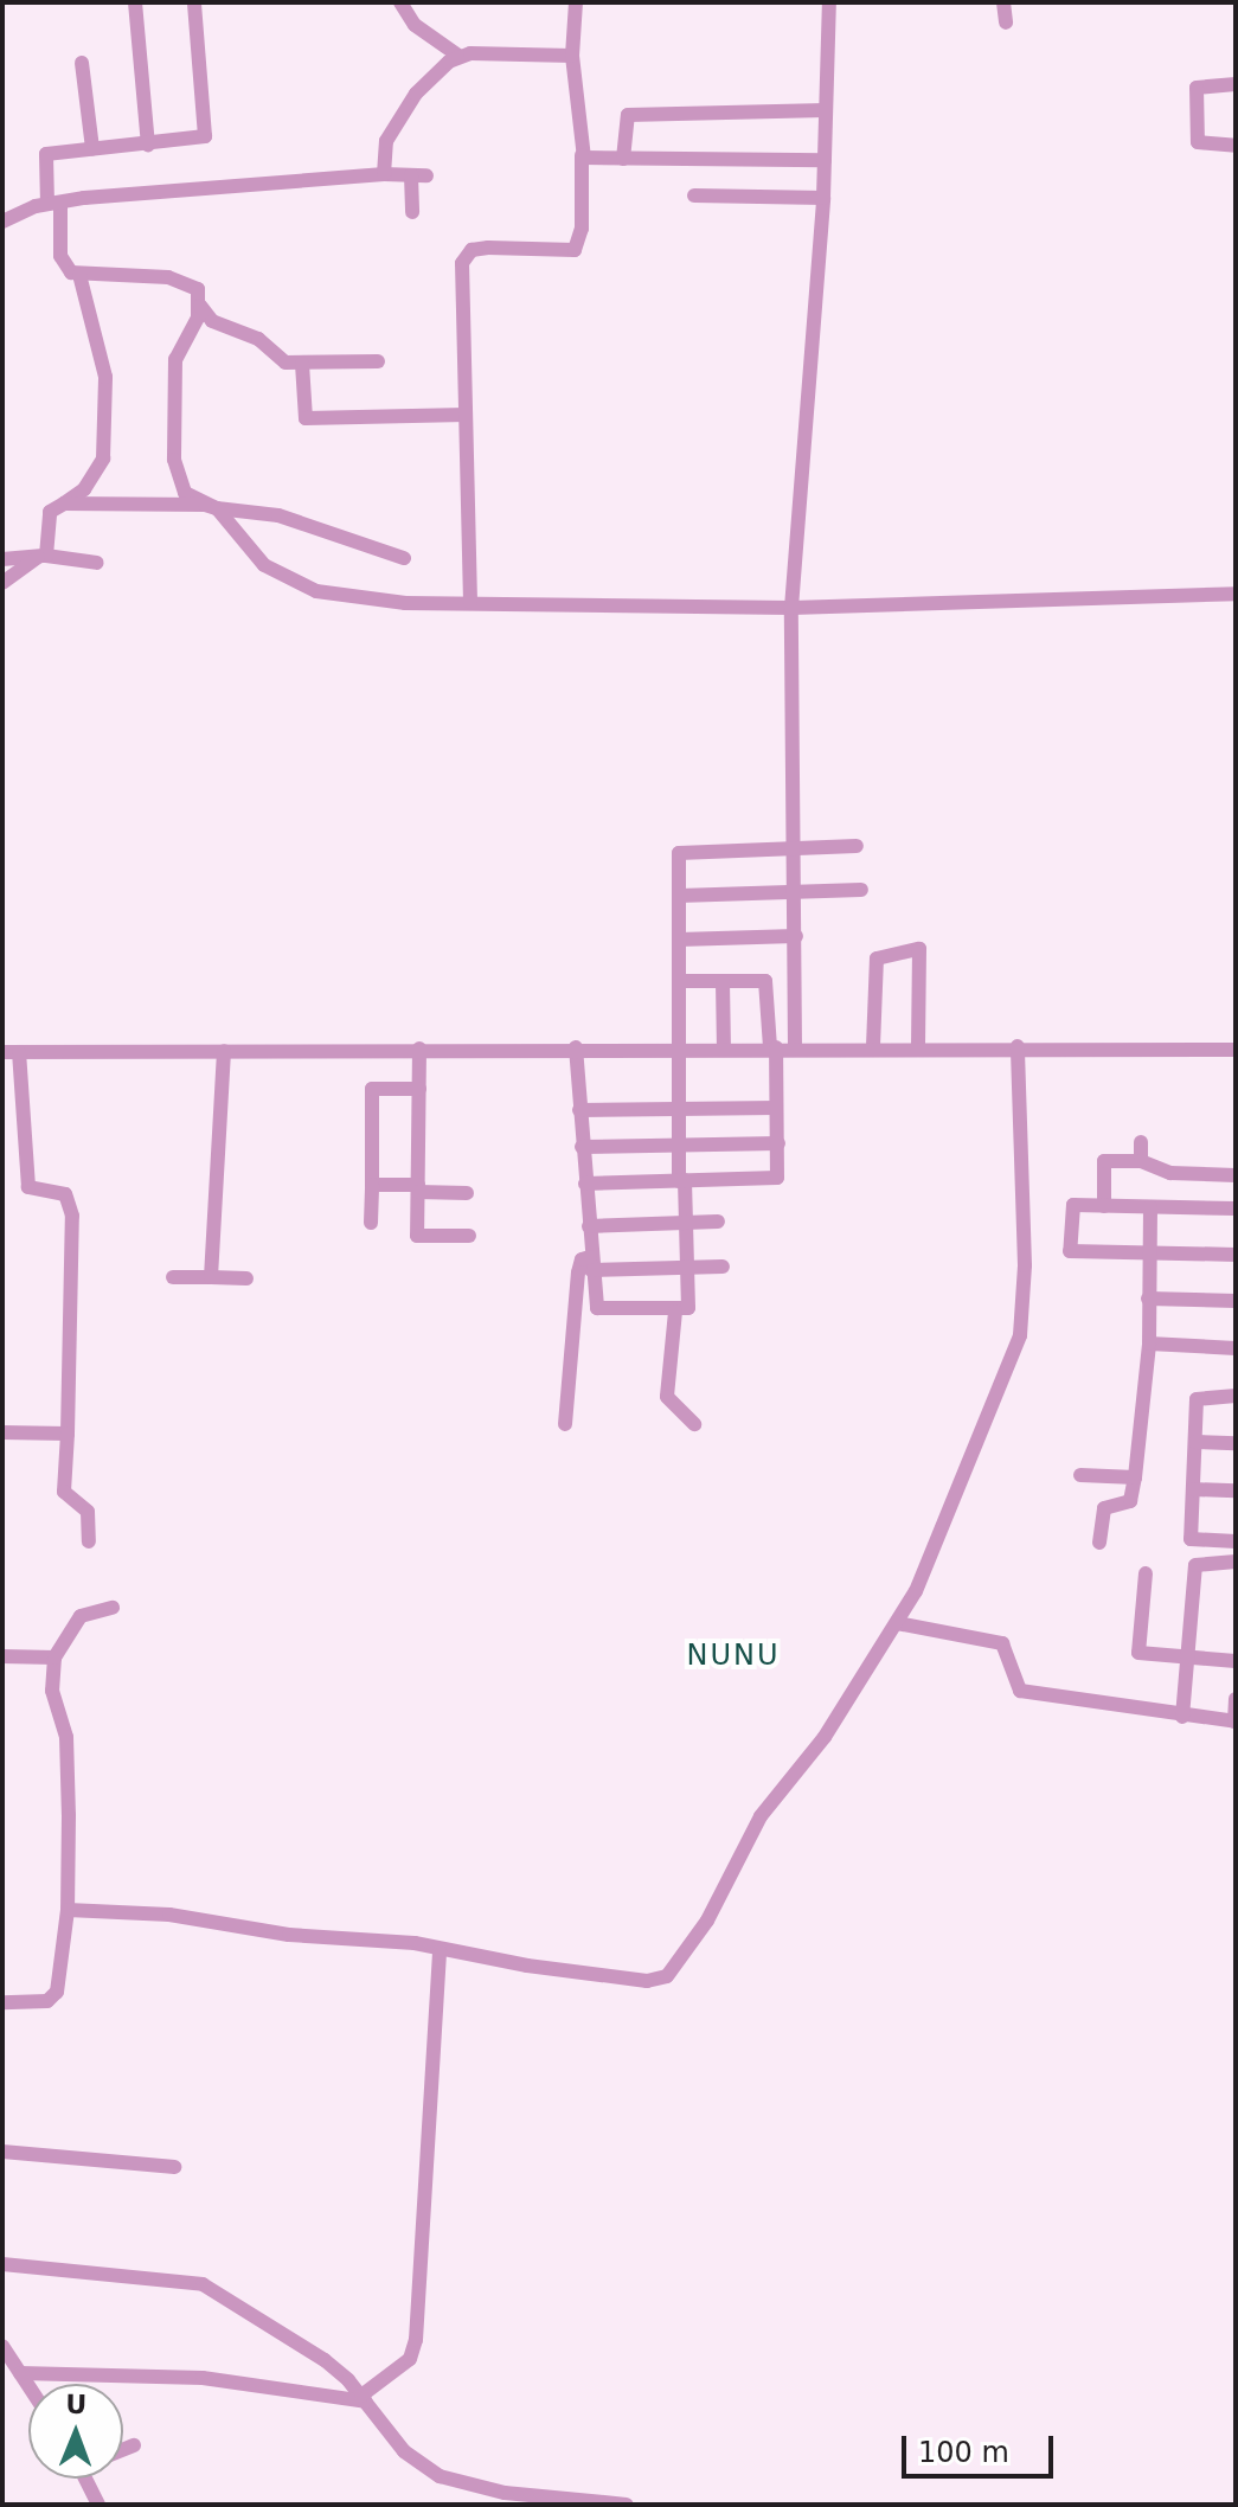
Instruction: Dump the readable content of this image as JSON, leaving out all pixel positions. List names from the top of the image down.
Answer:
{
  "districts": ["NUNU"],
  "scale_bar": "100 m",
  "north": "top"
}
